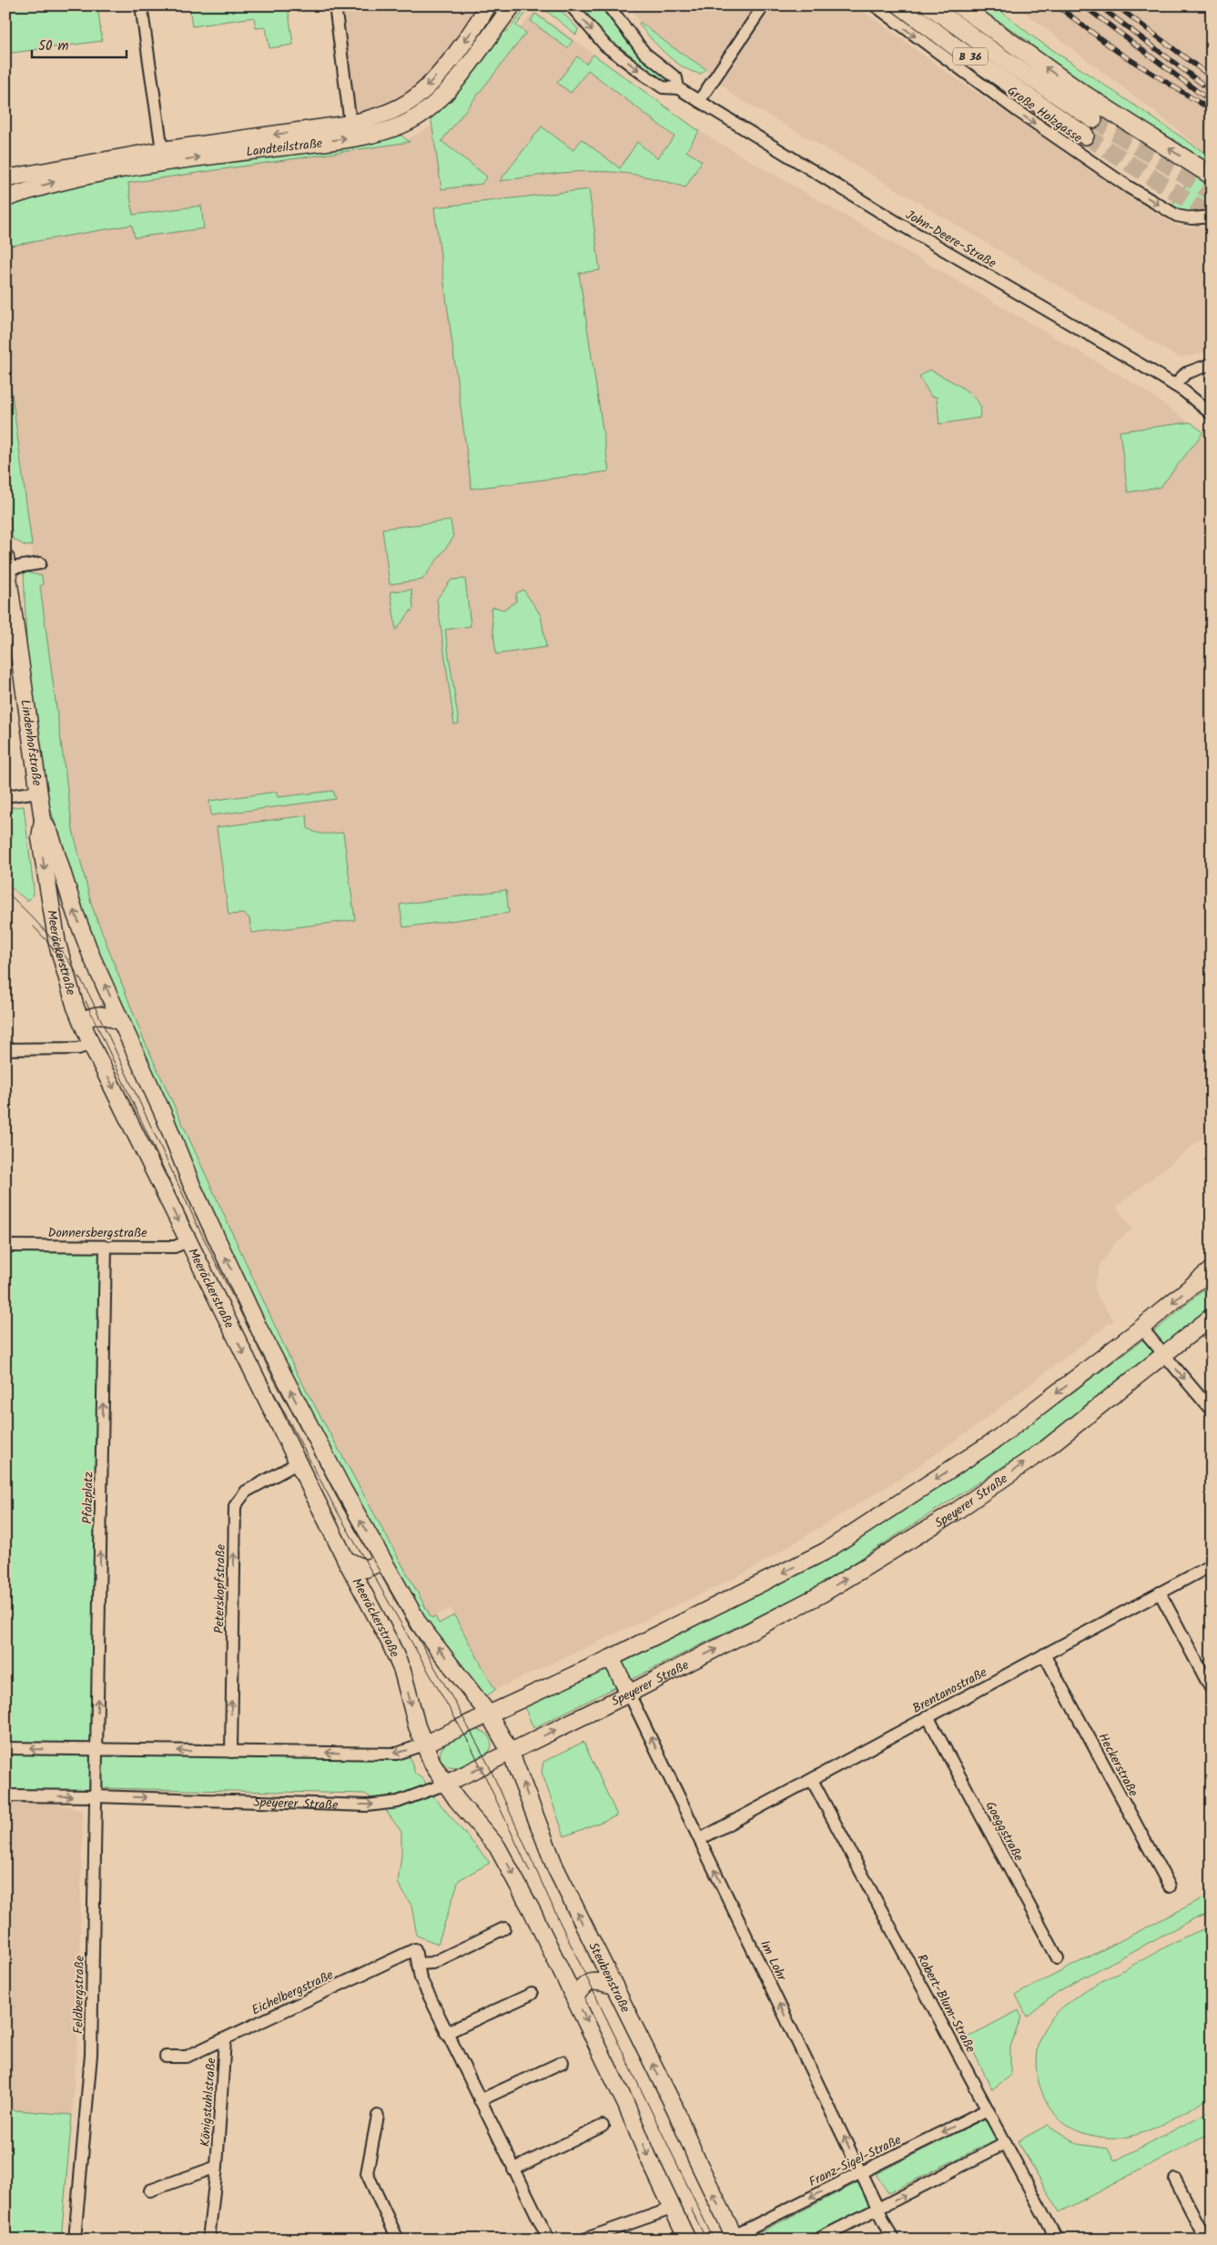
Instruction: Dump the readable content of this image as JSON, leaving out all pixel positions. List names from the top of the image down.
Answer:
{
  "streets": {
    "main road": ["B 36"],
    "street": [
      "Große Holzgasse",
      "Landteilstraße",
      "John-Deere-Straße",
      "Lindenhofstraße",
      "Meeräckerstraße",
      "Donnersbergstraße",
      "Pfalzplatz",
      "Speyerer Straße",
      "Peterskopfstraße",
      "Brentanostraße",
      "Heckerstraße",
      "Goeggstraße",
      "Im Lohr",
      "Steubenstraße",
      "Eichelbergstraße",
      "Feldbergstraße",
      "Robert-Blum-Straße",
      "Königstuhlstraße",
      "Franz-Sigel-Straße"
    ]
  },
  "crossings": [
    ["Lindenhofstraße", "Meeräckerstraße"],
    ["Meeräckerstraße", "Donnersbergstraße"],
    ["Meeräckerstraße", "Peterskopfstraße"],
    ["Meeräckerstraße", "Steubenstraße"],
    ["Donnersbergstraße", "Pfalzplatz"],
    ["Pfalzplatz", "Feldbergstraße"],
    ["Speyerer Straße", "Im Lohr"],
    ["Speyerer Straße", "Steubenstraße"],
    ["Speyerer Straße", "Feldbergstraße"],
    ["Brentanostraße", "Heckerstraße"],
    ["Brentanostraße", "Goeggstraße"],
    ["Brentanostraße", "Im Lohr"],
    ["Brentanostraße", "Robert-Blum-Straße"],
    ["Im Lohr", "Franz-Sigel-Straße"],
    ["Steubenstraße", "Franz-Sigel-Straße"],
    ["Eichelbergstraße", "Königstuhlstraße"],
    ["Robert-Blum-Straße", "Franz-Sigel-Straße"]
  ],
  "one_way": [
    "Große Holzgasse",
    "Pfalzplatz",
    "Peterskopfstraße",
    "Im Lohr"
  ],
  "scale_bar": "50 m"
}
